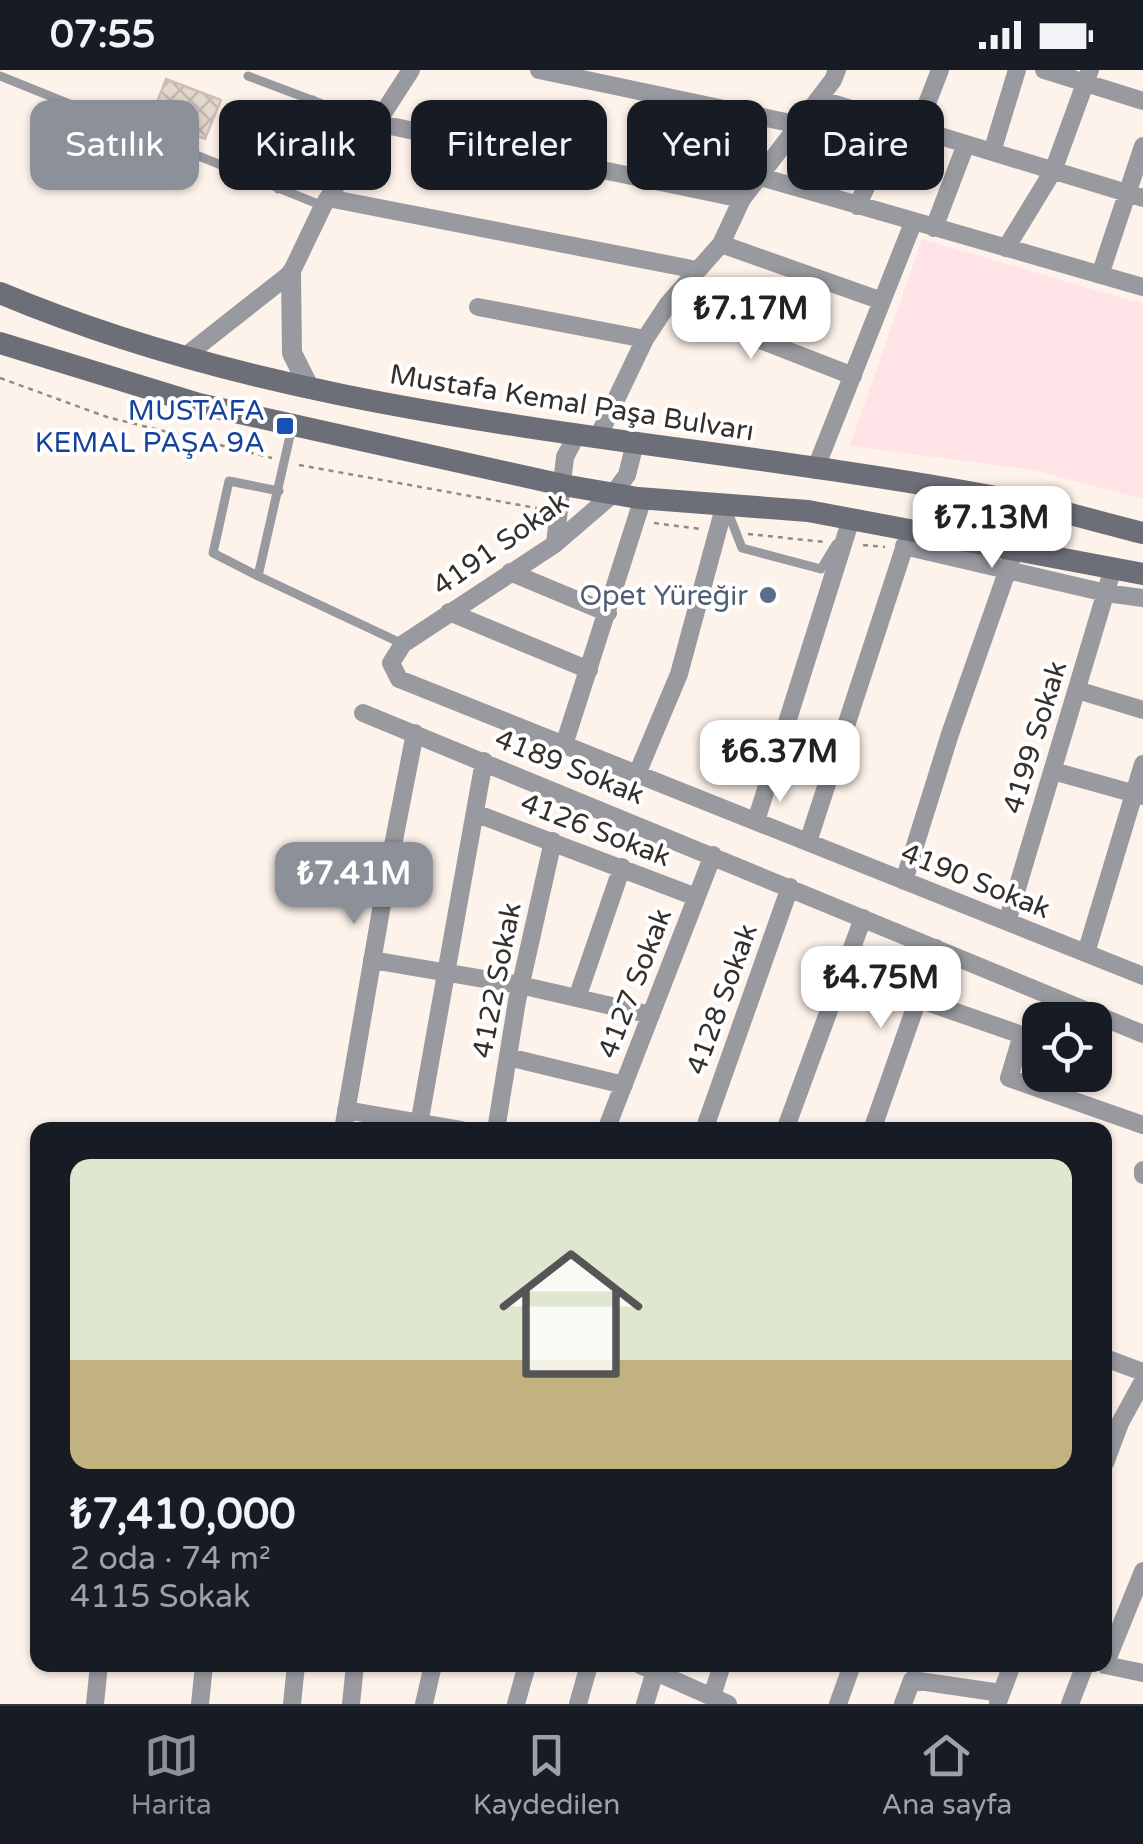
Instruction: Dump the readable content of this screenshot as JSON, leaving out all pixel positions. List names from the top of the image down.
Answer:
{
  "streets": {
    "main road": ["Mustafa Kemal Paşa Bulvarı"],
    "street": [
      "4191 Sokak",
      "4199 Sokak",
      "4189 Sokak",
      "4126 Sokak",
      "4190 Sokak",
      "4122 Sokak",
      "4127 Sokak",
      "4128 Sokak"
    ]
  },
  "crossings": [
    ["Mustafa Kemal Paşa Bulvarı", "4191 Sokak"],
    ["4191 Sokak", "4190 Sokak"],
    ["4199 Sokak", "4190 Sokak"],
    ["4189 Sokak", "4127 Sokak"],
    ["4189 Sokak", "4128 Sokak"],
    ["4126 Sokak", "4122 Sokak"],
    ["4126 Sokak", "4127 Sokak"]
  ],
  "places": {
    "transit": ["MUSTAFA KEMAL PAŞA 9A"],
    "other": ["Opet Yüreğir"]
  },
  "page": {
    "status": "07:55",
    "chip": [
      "Satılık",
      "Kiralık",
      "Filtreler",
      "Yeni",
      "Daire"
    ],
    "price": [
      "₺7.17M",
      "₺7.13M",
      "₺6.37M",
      "₺7.41M",
      "₺4.75M"
    ],
    "list": [
      {
        "name": "₺7,410,000",
        "note": "2 oda · 74 m² · 4115 Sokak"
      }
    ],
    "tabs": ["Harita", "Kaydedilen", "Ana sayfa"]
  }
}
